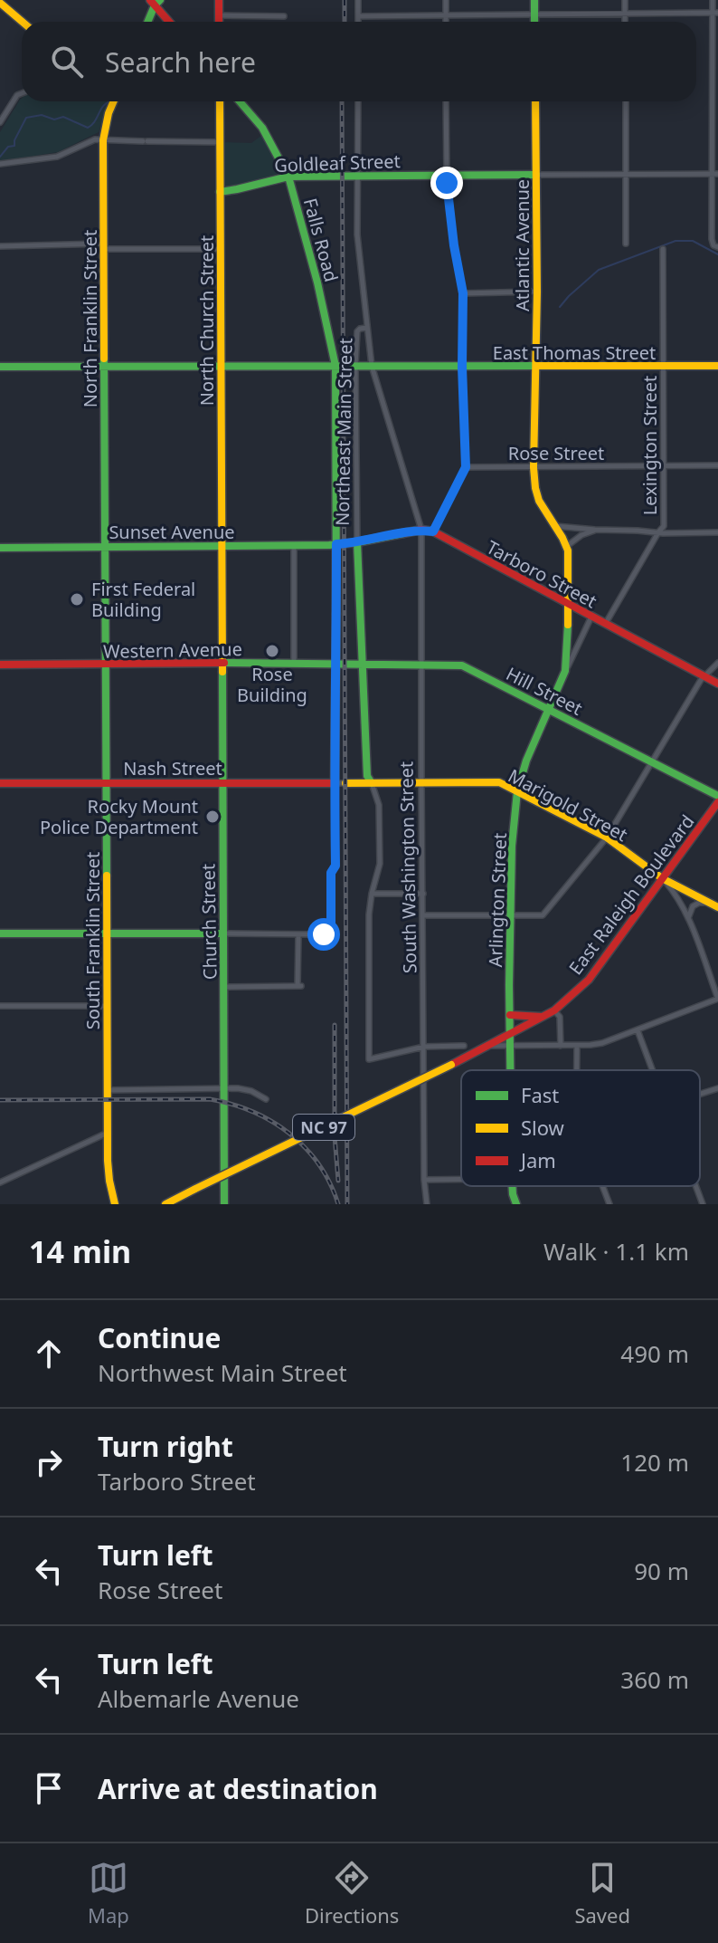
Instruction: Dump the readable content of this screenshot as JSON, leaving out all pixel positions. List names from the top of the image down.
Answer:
{
  "streets": {
    "main road": [
      "Goldleaf Street",
      "Falls Road",
      "Atlantic Avenue",
      "North Franklin Street",
      "North Church Street",
      "East Thomas Street",
      "Sunset Avenue",
      "Tarboro Street",
      "Western Avenue",
      "Hill Street",
      "Nash Street",
      "Marigold Street",
      "East Raleigh Boulevard",
      "Arlington Street",
      "Church Street",
      "South Franklin Street",
      "NC 97"
    ],
    "street": [
      "Northeast Main Street",
      "Lexington Street",
      "Rose Street",
      "South Washington Street"
    ]
  },
  "crossings": [
    ["Goldleaf Street", "Falls Road"],
    ["Goldleaf Street", "Atlantic Avenue"],
    ["Goldleaf Street", "North Church Street"],
    ["Goldleaf Street", "South Washington Street"],
    ["Falls Road", "East Thomas Street"],
    ["Falls Road", "Sunset Avenue"],
    ["Falls Road", "Tarboro Street"],
    ["Falls Road", "Western Avenue"],
    ["Falls Road", "Hill Street"],
    ["Falls Road", "Nash Street"],
    ["Atlantic Avenue", "East Thomas Street"],
    ["Atlantic Avenue", "Rose Street"],
    ["North Franklin Street", "East Thomas Street"],
    ["North Franklin Street", "Sunset Avenue"],
    ["North Franklin Street", "South Franklin Street"],
    ["North Church Street", "East Thomas Street"],
    ["North Church Street", "Sunset Avenue"],
    ["North Church Street", "Church Street"],
    ["East Thomas Street", "Northeast Main Street"],
    ["East Thomas Street", "Lexington Street"],
    ["East Thomas Street", "South Washington Street"],
    ["Northeast Main Street", "Tarboro Street"],
    ["Northeast Main Street", "South Washington Street"],
    ["Lexington Street", "Rose Street"],
    ["Lexington Street", "Tarboro Street"],
    ["Sunset Avenue", "Tarboro Street"],
    ["Sunset Avenue", "Church Street"],
    ["Sunset Avenue", "South Franklin Street"],
    ["Tarboro Street", "South Washington Street"],
    ["Tarboro Street", "Arlington Street"],
    ["Western Avenue", "Hill Street"],
    ["Western Avenue", "Church Street"],
    ["Western Avenue", "South Franklin Street"],
    ["Hill Street", "South Washington Street"],
    ["Hill Street", "Arlington Street"],
    ["Nash Street", "Marigold Street"],
    ["Nash Street", "Church Street"],
    ["Nash Street", "South Franklin Street"],
    ["Marigold Street", "South Washington Street"],
    ["Marigold Street", "East Raleigh Boulevard"],
    ["Marigold Street", "Arlington Street"],
    ["East Raleigh Boulevard", "Arlington Street"]
  ],
  "places": ["First Federal Building", "Rose Building", "Rocky Mount Police Department"],
  "legend": ["Fast", "Slow", "Jam"],
  "page": {
    "search": "Search here",
    "heading": ["14 min", "Walk · 1.1 km"],
    "list": [
      ["Continue", "Northwest Main Street", "490 m"],
      ["Turn right", "Tarboro Street", "120 m"],
      ["Turn left", "Rose Street", "90 m"],
      ["Turn left", "Albemarle Avenue", "360 m"],
      "Arrive at destination"
    ],
    "nav": ["Map", "Directions", "Saved"]
  }
}
